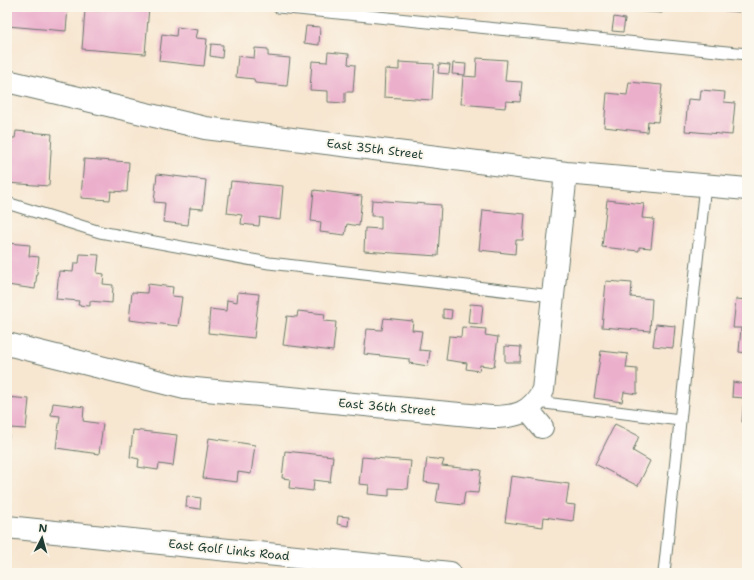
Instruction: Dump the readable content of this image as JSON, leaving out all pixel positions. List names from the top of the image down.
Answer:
{
  "streets": {
    "street": ["East 35th Street", "East 36th Street", "East Golf Links Road"]
  },
  "north": "top"
}
